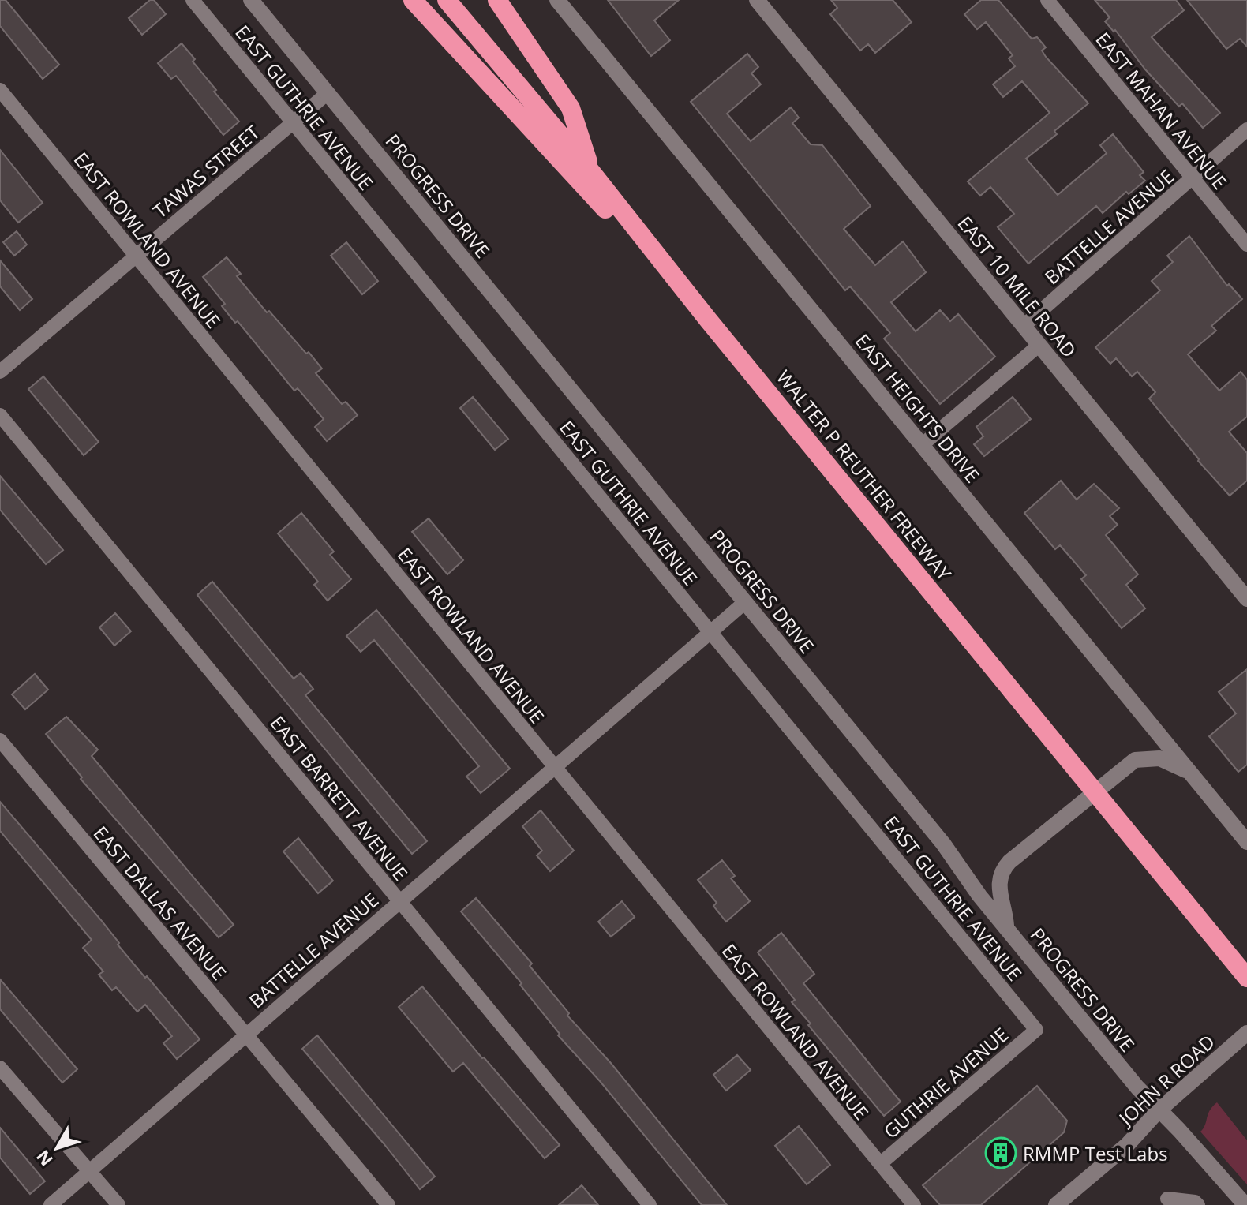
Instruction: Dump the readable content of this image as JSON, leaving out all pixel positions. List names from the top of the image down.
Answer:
{
  "streets": {
    "highway": ["WALTER P REUTHER FREEWAY"],
    "main road": [
      "PROGRESS DRIVE",
      "EAST 10 MILE ROAD",
      "EAST HEIGHTS DRIVE",
      "JOHN R ROAD"
    ],
    "street": [
      "EAST GUTHRIE AVENUE",
      "EAST MAHAN AVENUE",
      "TAWAS STREET",
      "BATTELLE AVENUE",
      "EAST ROWLAND AVENUE",
      "EAST BARRETT AVENUE",
      "EAST DALLAS AVENUE",
      "GUTHRIE AVENUE"
    ]
  },
  "crossings": [
    ["EAST GUTHRIE AVENUE", "TAWAS STREET"],
    ["EAST GUTHRIE AVENUE", "BATTELLE AVENUE"],
    ["EAST GUTHRIE AVENUE", "GUTHRIE AVENUE"],
    ["EAST MAHAN AVENUE", "BATTELLE AVENUE"],
    ["TAWAS STREET", "PROGRESS DRIVE"],
    ["TAWAS STREET", "EAST ROWLAND AVENUE"],
    ["PROGRESS DRIVE", "BATTELLE AVENUE"],
    ["PROGRESS DRIVE", "JOHN R ROAD"],
    ["BATTELLE AVENUE", "EAST ROWLAND AVENUE"],
    ["BATTELLE AVENUE", "EAST 10 MILE ROAD"],
    ["BATTELLE AVENUE", "EAST BARRETT AVENUE"],
    ["BATTELLE AVENUE", "EAST DALLAS AVENUE"],
    ["EAST ROWLAND AVENUE", "GUTHRIE AVENUE"]
  ],
  "places": {
    "building": ["RMMP Test Labs"]
  },
  "north": "bottom left"
}
